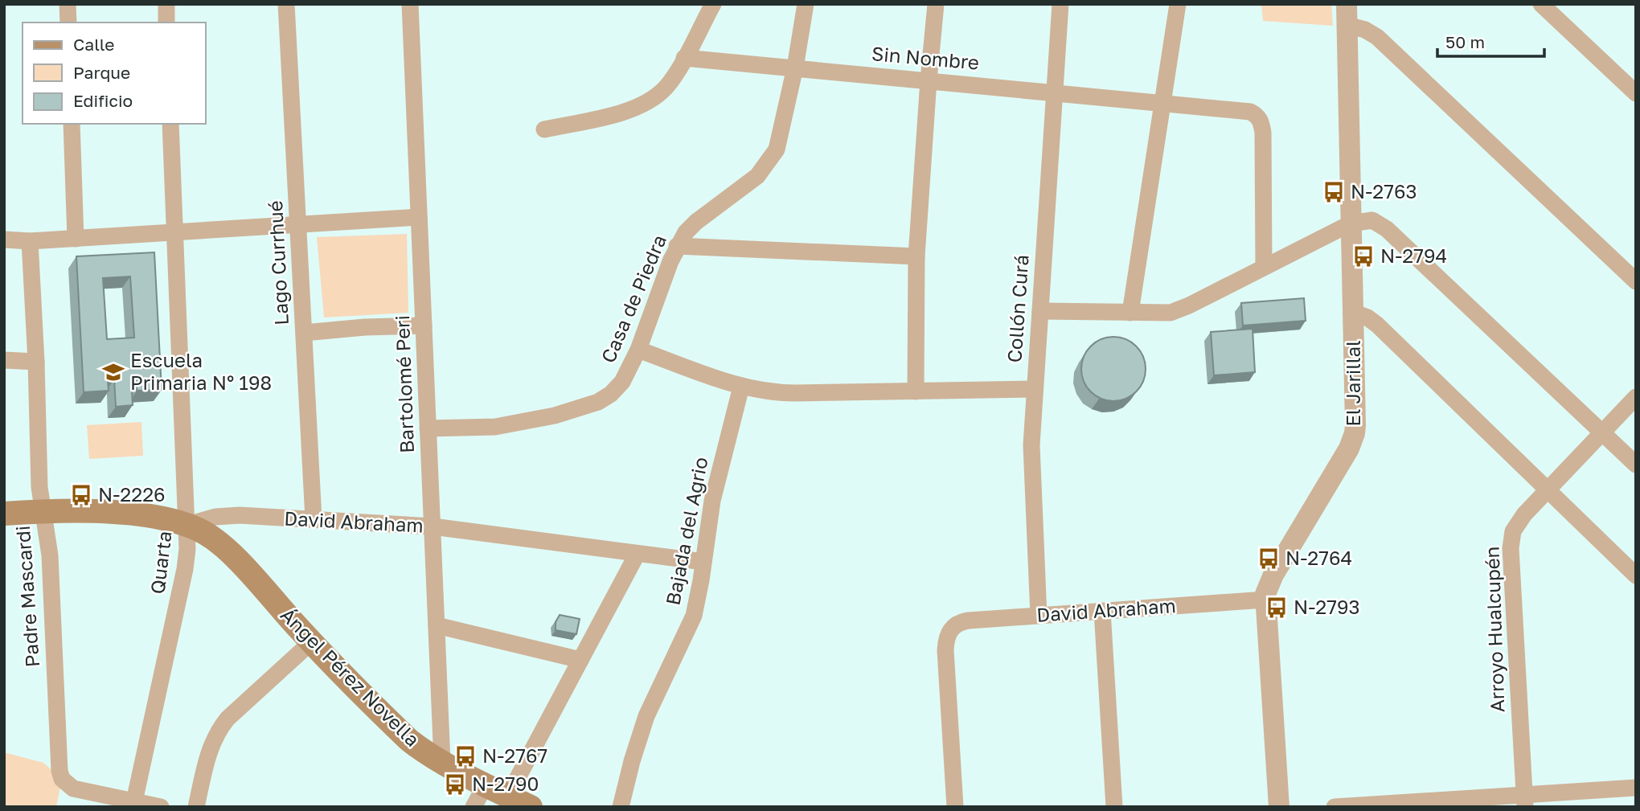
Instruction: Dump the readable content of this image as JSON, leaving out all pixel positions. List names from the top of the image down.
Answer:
{
  "streets": {
    "main road": ["David Abraham", "Ángel Pérez Novella"],
    "street": [
      "Sin Nombre",
      "Lago Currhué",
      "Casa de Piedra",
      "Collón Curá",
      "El Jarillal",
      "Bartolomé Peri",
      "Bajada del Agrio",
      "Quarta",
      "Padre Mascardi",
      "Arroyo Hualcupén"
    ]
  },
  "crossings": [
    ["Sin Nombre", "Casa de Piedra"],
    ["Sin Nombre", "Collón Curá"],
    ["Lago Currhué", "David Abraham"],
    ["Casa de Piedra", "Bartolomé Peri"],
    ["Collón Curá", "David Abraham"],
    ["El Jarillal", "David Abraham"],
    ["Bartolomé Peri", "David Abraham"],
    ["Bartolomé Peri", "Ángel Pérez Novella"],
    ["David Abraham", "Bajada del Agrio"],
    ["David Abraham", "Quarta"],
    ["David Abraham", "Padre Mascardi"],
    ["David Abraham", "Ángel Pérez Novella"],
    ["Quarta", "Padre Mascardi"],
    ["Quarta", "Ángel Pérez Novella"]
  ],
  "places": {
    "bus stop": [
      "N-2763",
      "N-2794",
      "N-2226",
      "N-2764",
      "N-2793",
      "N-2767",
      "N-2790"
    ],
    "school or university": ["Escuela Primaria N° 198"]
  },
  "legend": ["Calle", "Parque", "Edificio"],
  "scale_bar": "50 m"
}
